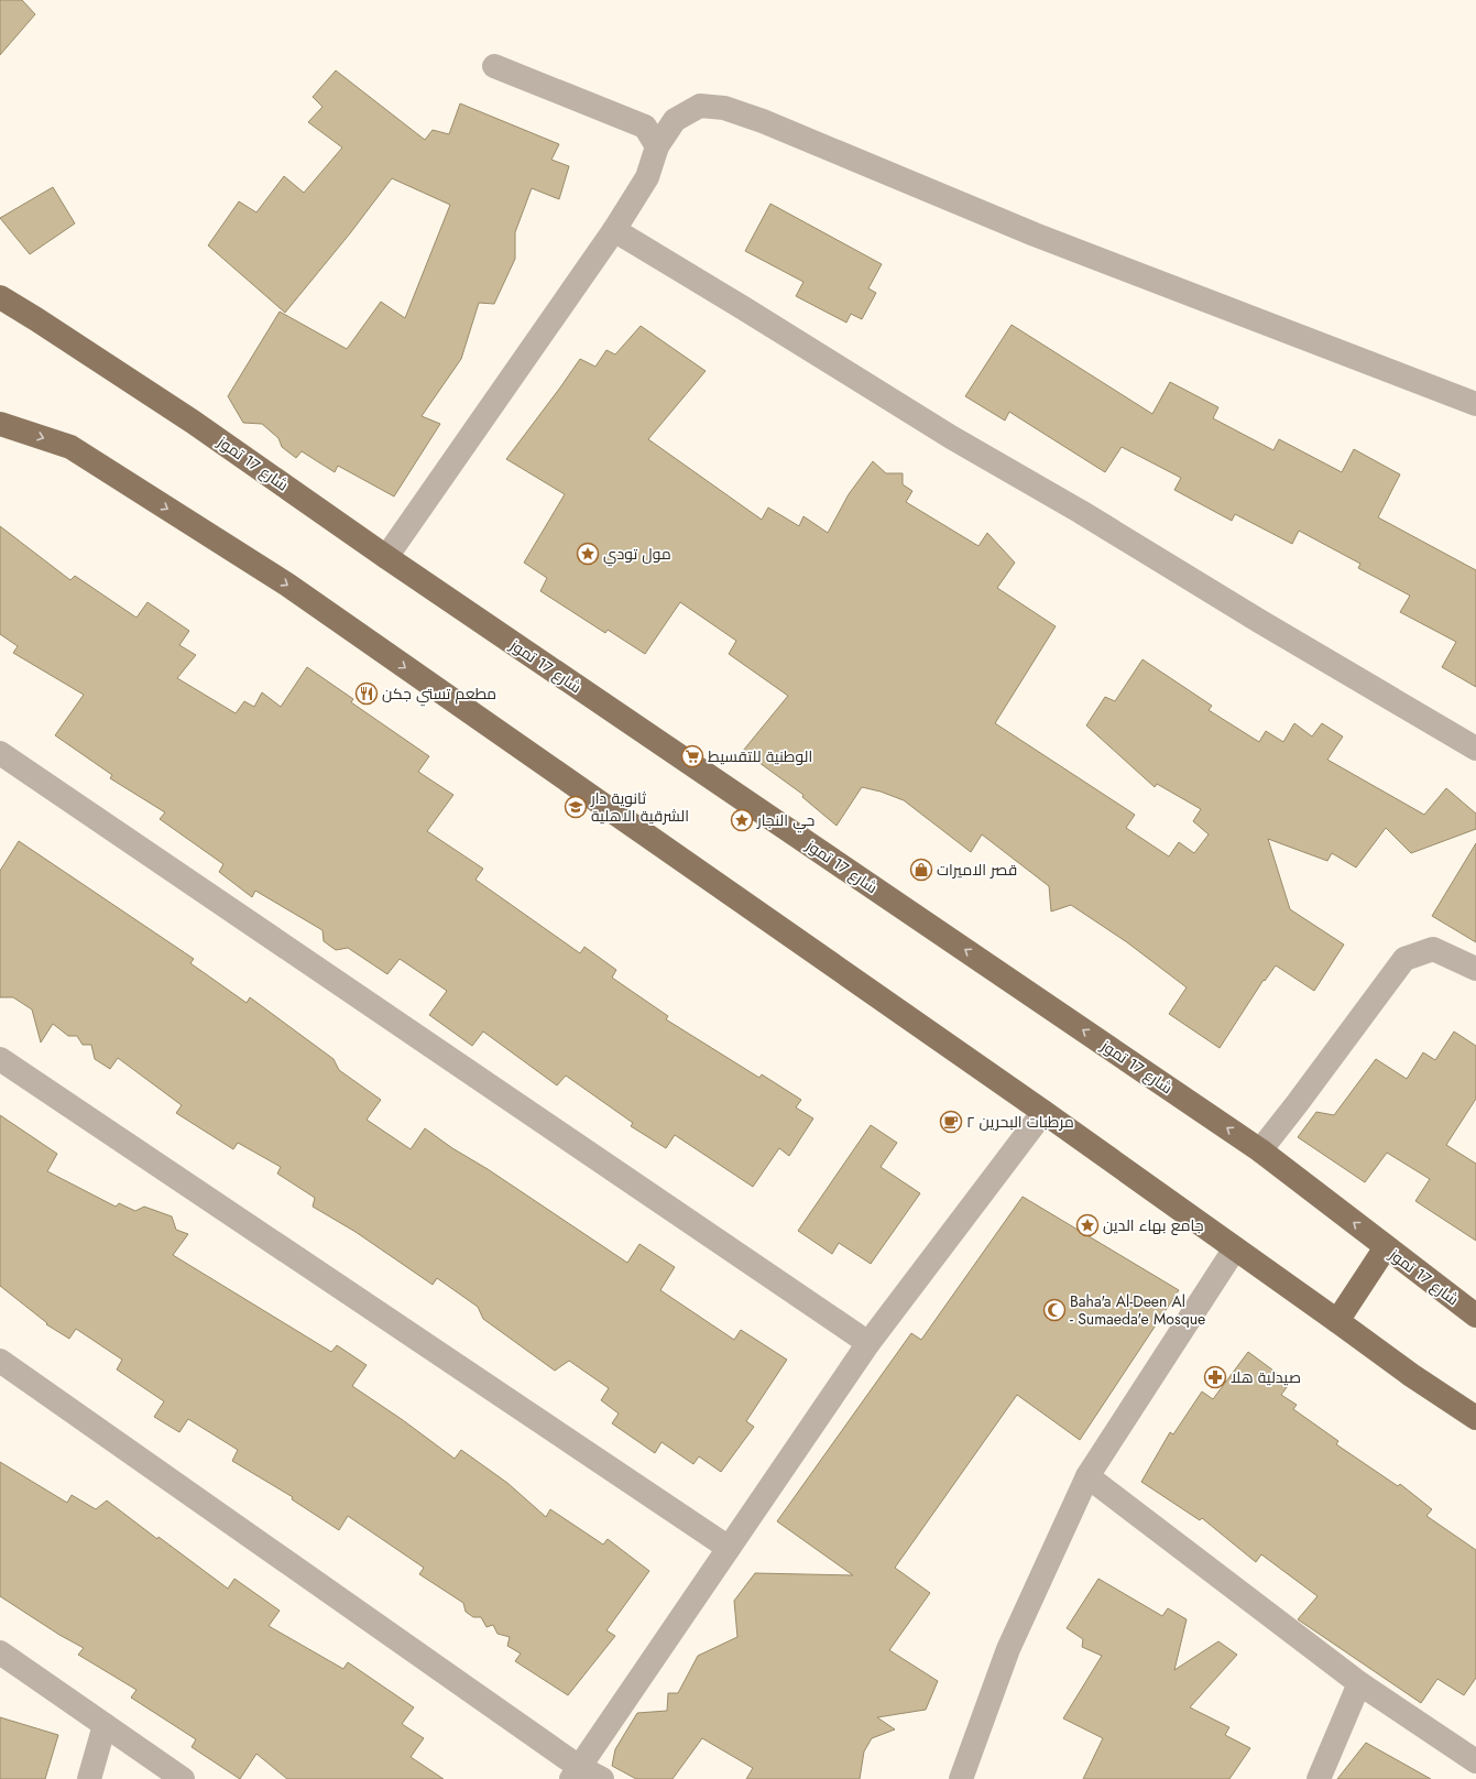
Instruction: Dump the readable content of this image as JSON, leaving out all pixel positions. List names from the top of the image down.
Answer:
{
  "streets": {
    "main road": ["شارع 17 تموز"]
  },
  "places": {
    "place": ["مول تودي", "حي النجار", "جامع بهاء الدين"],
    "restaurant": ["مطعم تستي جكن"],
    "supermarket": ["الوطنية للتقسيط"],
    "school or university": ["ثانوية دار الشرقية الاهلية"],
    "shop": ["قصر الاميرات"],
    "cafe": ["مرطبات البحرين ٢"],
    "mosque": ["Baha'a Al-Deen Al - Sumaeda'e Mosque"],
    "pharmacy": ["صيدلية هلا"]
  }
}
